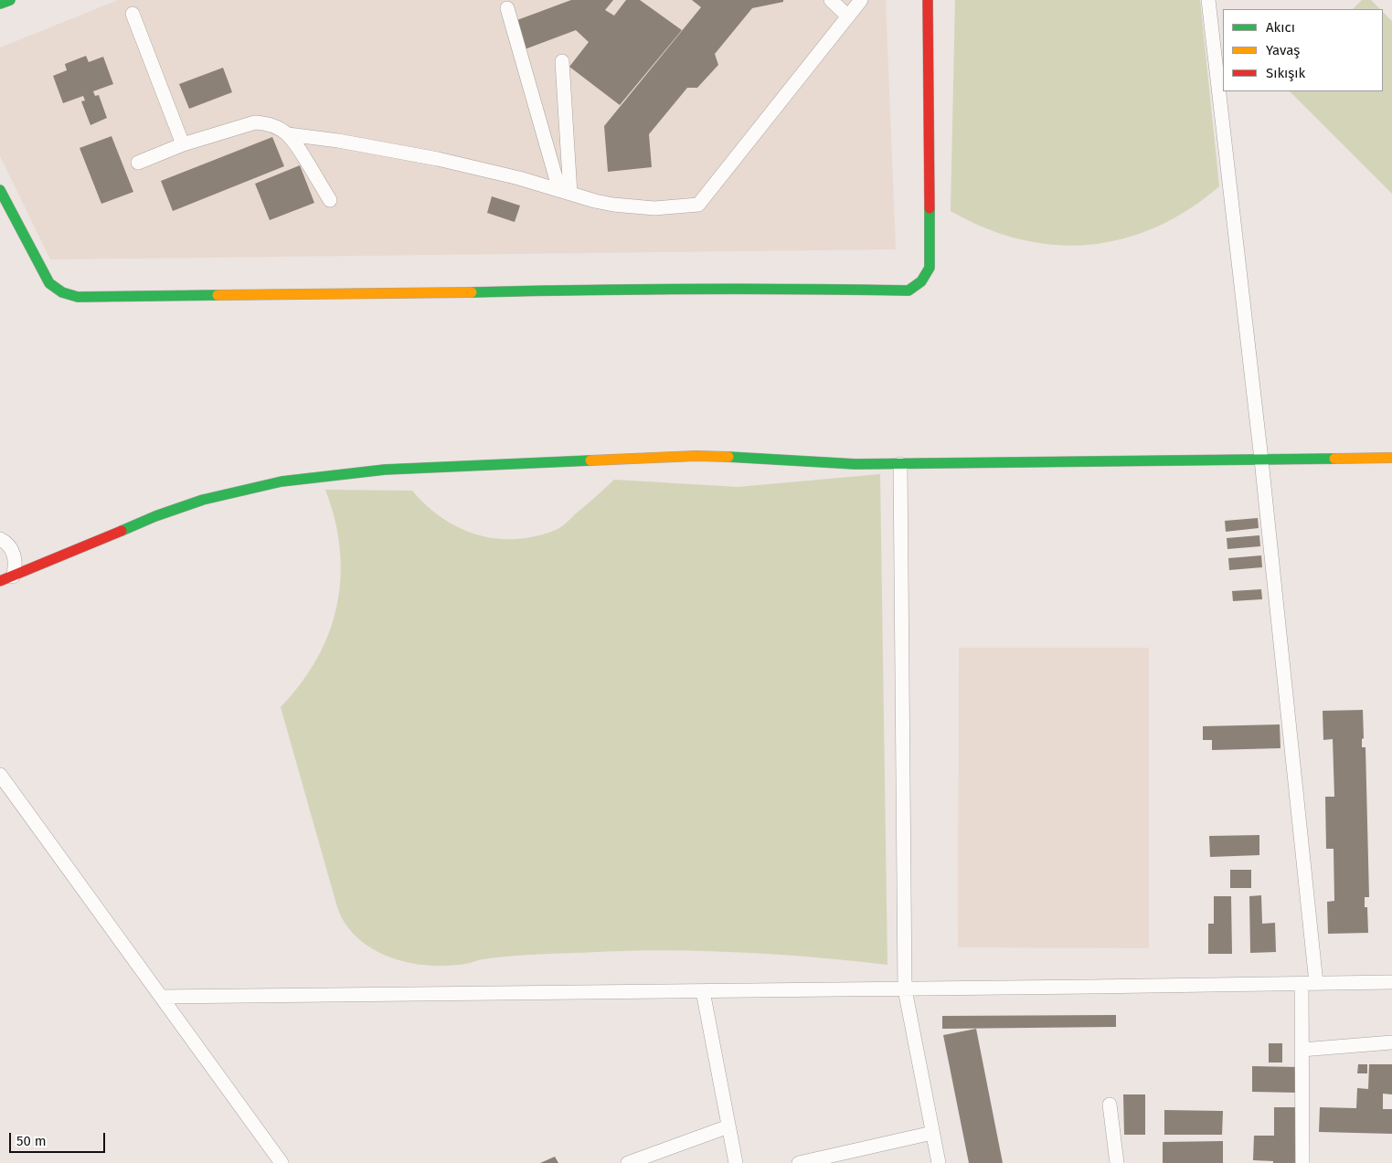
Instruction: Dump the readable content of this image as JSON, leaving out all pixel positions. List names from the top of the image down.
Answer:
{
  "legend": ["Akıcı", "Yavaş", "Sıkışık"],
  "scale_bar": "50 m"
}
